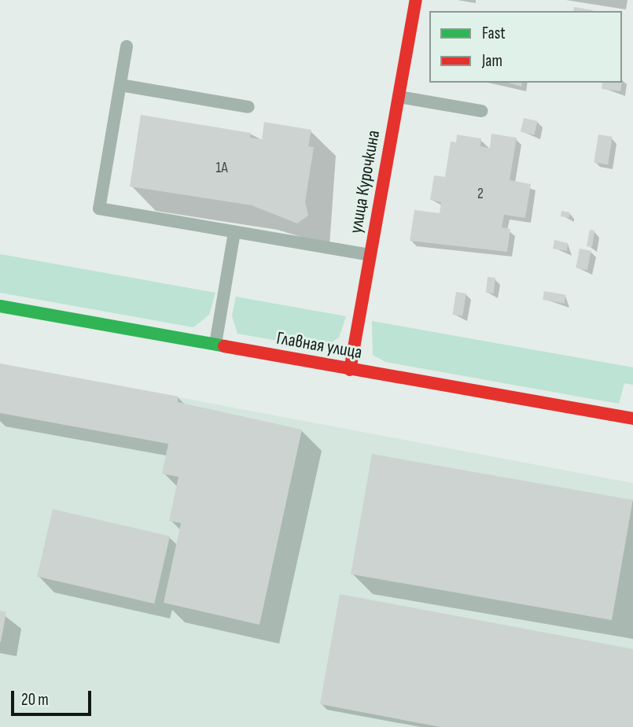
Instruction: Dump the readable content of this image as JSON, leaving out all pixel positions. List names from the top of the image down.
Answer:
{
  "streets": {
    "street": ["улица Курочкина", "Главная улица"]
  },
  "crossings": [
    ["улица Курочкина", "Главная улица"]
  ],
  "house_numbers": ["1А", "2"],
  "legend": ["Fast", "Jam"],
  "scale_bar": "20 m"
}
